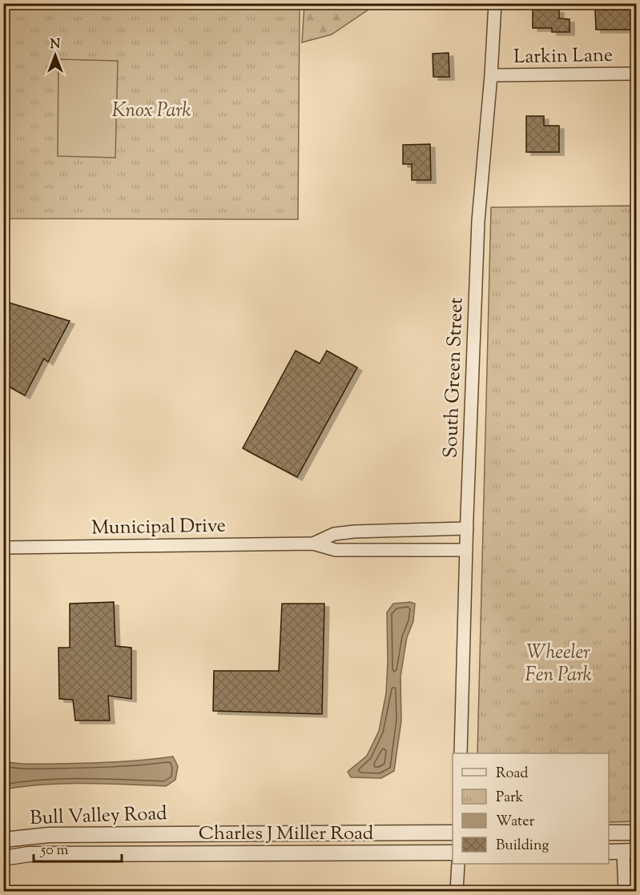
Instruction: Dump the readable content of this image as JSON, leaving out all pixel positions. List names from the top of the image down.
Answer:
{
  "streets": {
    "street": [
      "Larkin Lane",
      "South Green Street",
      "Municipal Drive",
      "Bull Valley Road",
      "Charles J Miller Road"
    ]
  },
  "crossings": [
    ["Larkin Lane", "South Green Street"],
    ["South Green Street", "Municipal Drive"]
  ],
  "parks": ["Knox Park", "Wheeler Fen Park"],
  "legend": [
    "Road",
    "Park",
    "Water",
    "Building"
  ],
  "scale_bar": "50 m",
  "north": "top"
}
